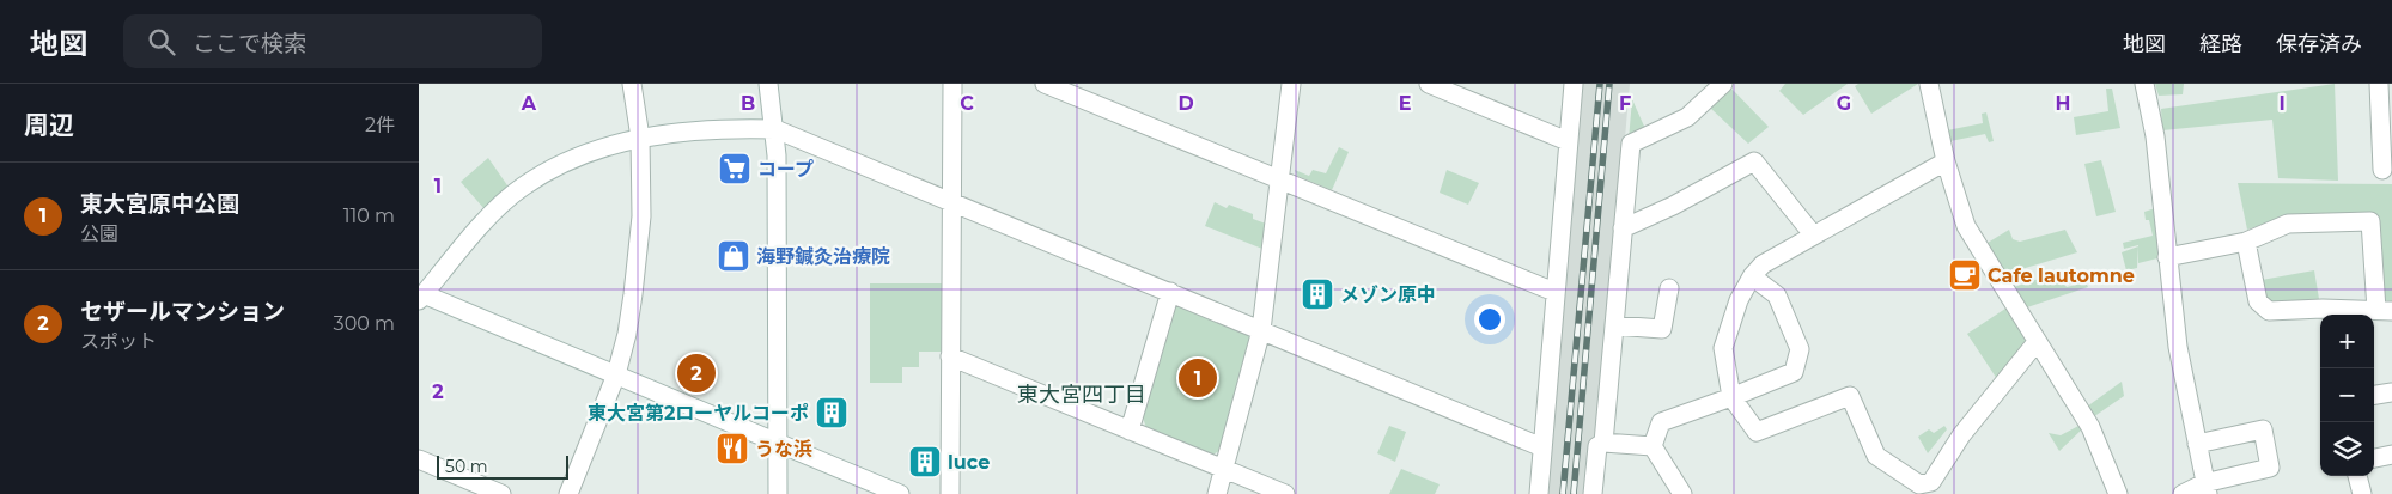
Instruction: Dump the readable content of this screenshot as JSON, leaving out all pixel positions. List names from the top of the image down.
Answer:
{
  "districts": ["東大宮四丁目"],
  "places": {
    "supermarket": ["コープ"],
    "shop": ["海野鍼灸治療院"],
    "cafe": ["Cafe lautomne"],
    "building": ["メゾン原中", "東大宮第2ローヤルコーポ", "luce"],
    "restaurant": ["うな浜"]
  },
  "scale_bar": "50 m",
  "page": {
    "header": "地図",
    "search": "ここで検索",
    "nav": ["地図", "経路", "保存済み"],
    "heading": ["周辺", "2件"],
    "list": [
      {
        "mark": "1",
        "name": "東大宮原中公園",
        "note": "公園",
        "value": "110 m"
      },
      {
        "mark": "2",
        "name": "セザールマンション",
        "note": "スポット",
        "value": "300 m"
      }
    ],
    "map_buttons": ["+", "−"],
    "pins": ["2", "1"],
    "scale": "50 m"
  },
  "grid": {
    "columns": [
      "A",
      "B",
      "C",
      "D",
      "E",
      "F",
      "G",
      "H",
      "I"
    ],
    "rows": ["1", "2"]
  }
}
